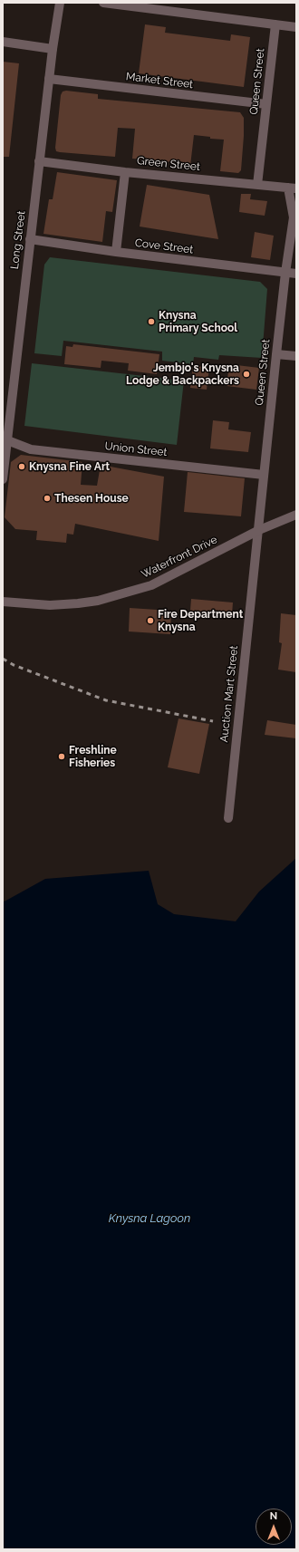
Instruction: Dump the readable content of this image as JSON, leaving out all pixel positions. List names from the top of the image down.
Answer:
{
  "streets": {
    "street": [
      "Market Street",
      "Queen Street",
      "Green Street",
      "Long Street",
      "Cove Street",
      "Union Street",
      "Waterfront Drive",
      "Auction Mart Street"
    ]
  },
  "crossings": [
    ["Market Street", "Queen Street"],
    ["Market Street", "Long Street"],
    ["Queen Street", "Green Street"],
    ["Queen Street", "Cove Street"],
    ["Queen Street", "Union Street"],
    ["Queen Street", "Waterfront Drive"],
    ["Queen Street", "Auction Mart Street"],
    ["Green Street", "Long Street"],
    ["Long Street", "Cove Street"],
    ["Long Street", "Union Street"],
    ["Waterfront Drive", "Auction Mart Street"]
  ],
  "water": ["Knysna Lagoon"],
  "places": [
    "Knysna Primary School",
    "Jembjo's Knysna Lodge & Backpackers",
    "Knysna Fine Art",
    "Thesen House",
    "Fire Department Knysna",
    "Freshline Fisheries"
  ],
  "north": "top"
}
